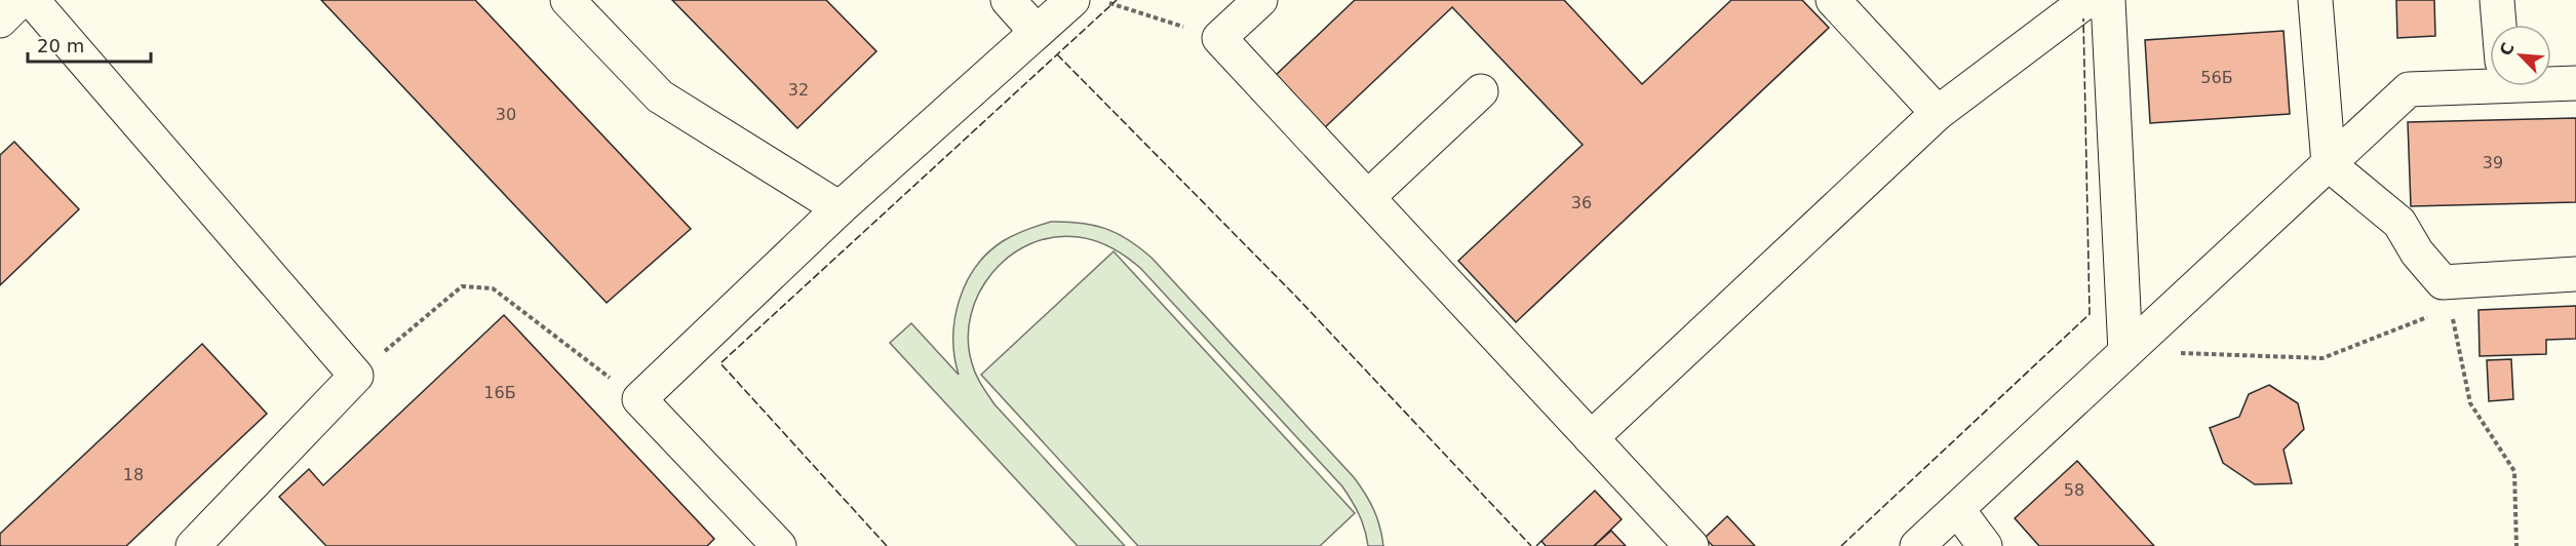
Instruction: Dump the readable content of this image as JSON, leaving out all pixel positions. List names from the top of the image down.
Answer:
{
  "house_numbers": [
    "56Б",
    "32",
    "30",
    "39",
    "36",
    "16Б",
    "18",
    "58"
  ],
  "scale_bar": "20 m",
  "north": "top left"
}
